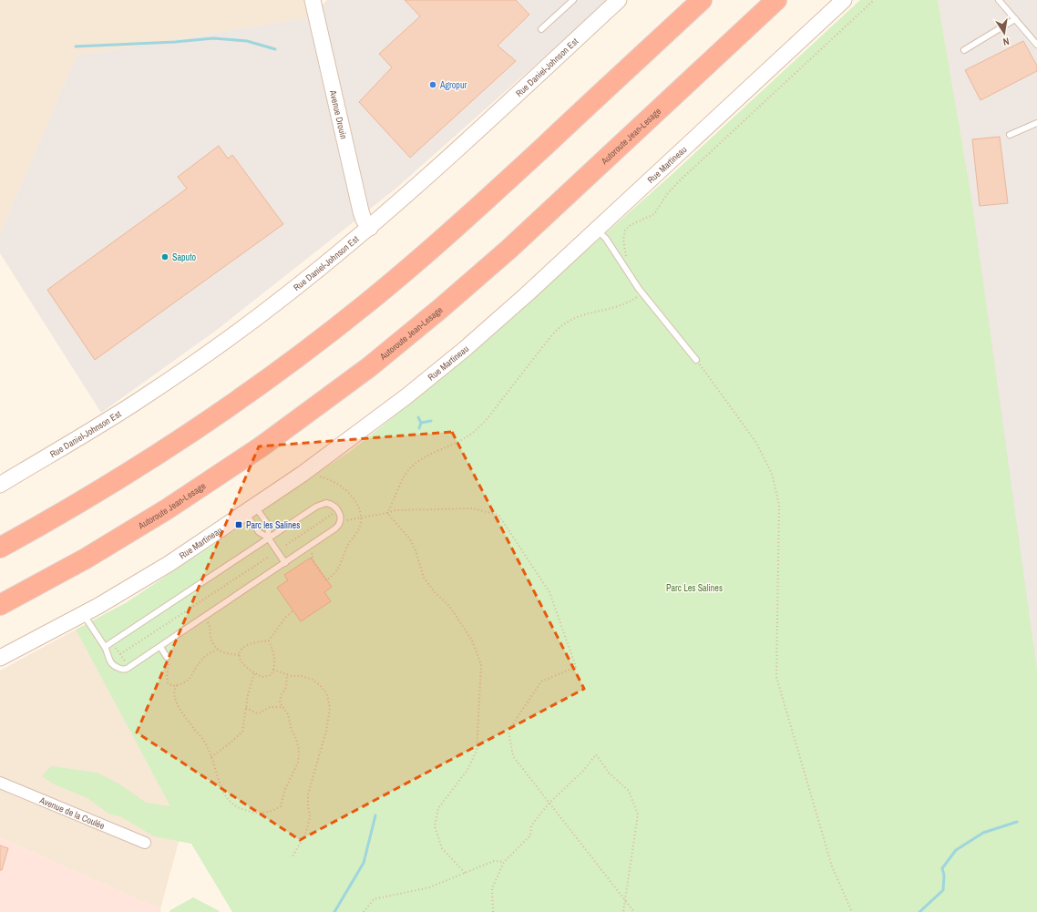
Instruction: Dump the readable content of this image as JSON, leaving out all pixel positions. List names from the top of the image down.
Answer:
{
  "streets": {
    "highway": ["Autoroute Jean-Lesage"],
    "street": [
      "Rue Daniel-Johnson Est",
      "Avenue Drouin",
      "Rue Martineau",
      "Avenue de la Coulée"
    ]
  },
  "crossings": [
    ["Rue Daniel-Johnson Est", "Avenue Drouin"]
  ],
  "parks": ["Parc Les Salines"],
  "places": {
    "other": ["Agropur", "Saputo"],
    "transit": ["Parc les Salines"]
  },
  "north": "bottom"
}
